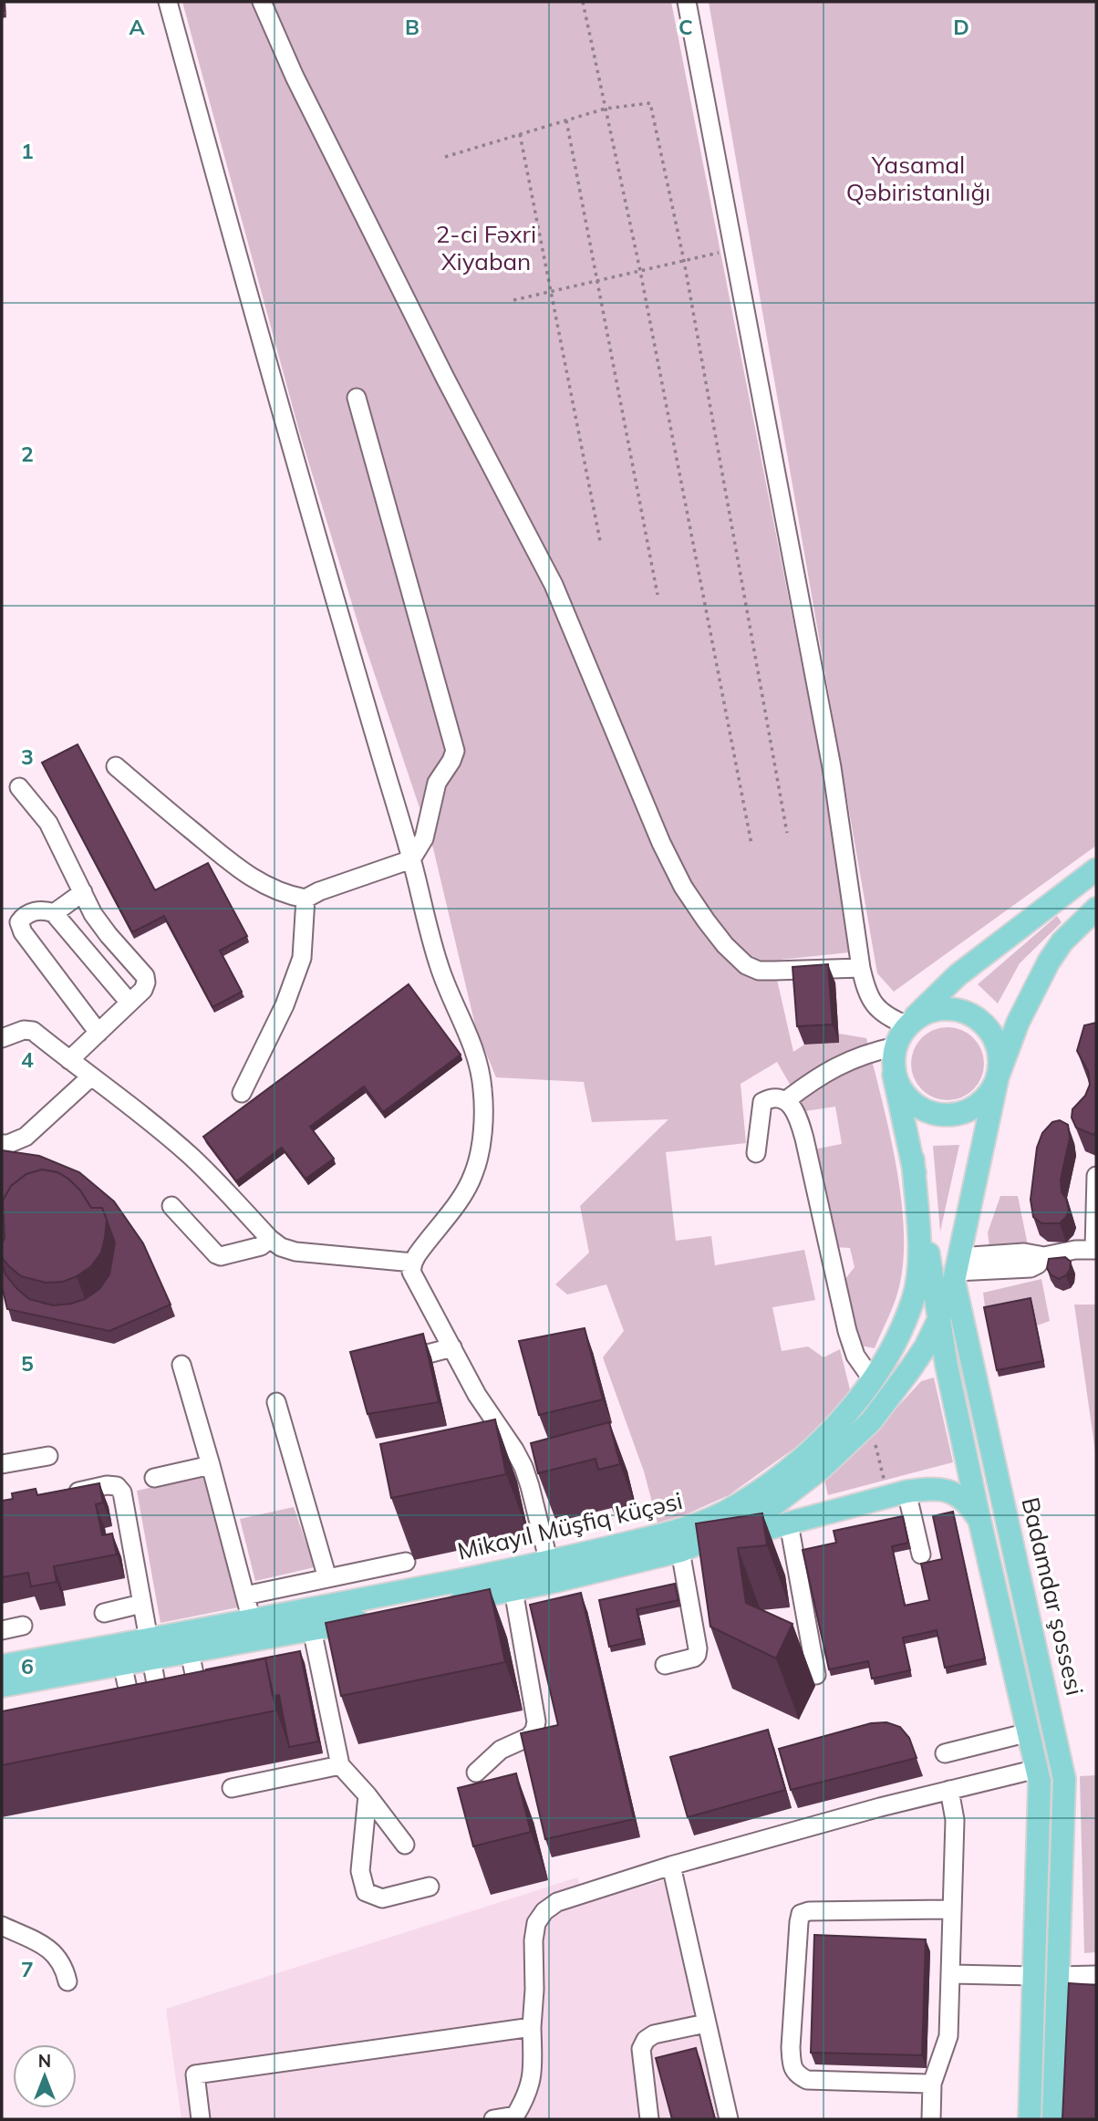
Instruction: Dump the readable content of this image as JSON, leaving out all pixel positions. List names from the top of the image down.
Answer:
{
  "streets": {
    "main road": ["Mikayıl Müşfiq küçəsi", "Badamdar şossesi"]
  },
  "crossings": [
    ["Mikayıl Müşfiq küçəsi", "Badamdar şossesi"]
  ],
  "parks": ["Yasamal Qəbiristanlığı", "2-ci Fəxri Xiyaban"],
  "north": "top",
  "grid": {
    "columns": [
      "A",
      "B",
      "C",
      "D"
    ],
    "rows": [
      "1",
      "2",
      "3",
      "4",
      "5",
      "6",
      "7"
    ]
  }
}
